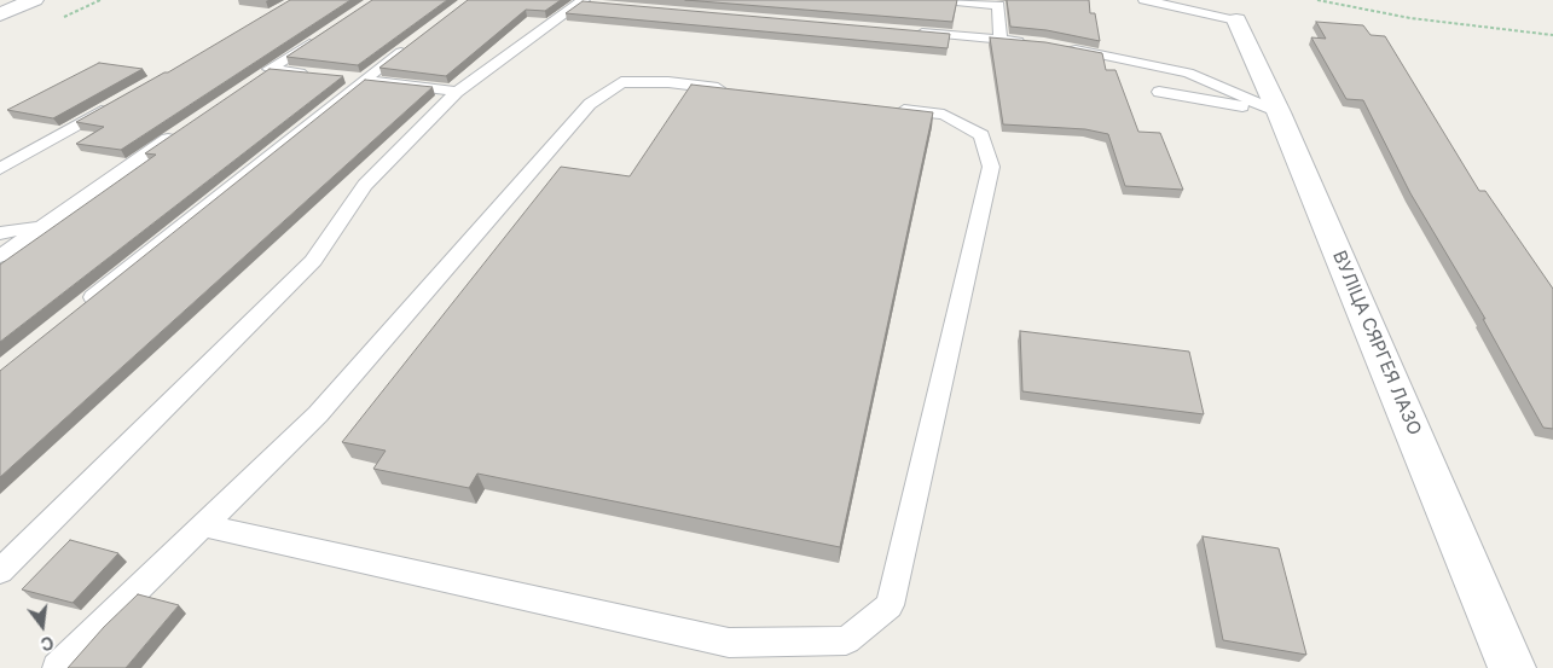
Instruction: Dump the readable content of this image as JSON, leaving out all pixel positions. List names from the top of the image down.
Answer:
{
  "streets": {
    "street": ["ВУЛІЦА СЯРГЕЯ ЛАЗО"]
  },
  "north": "bottom"
}
